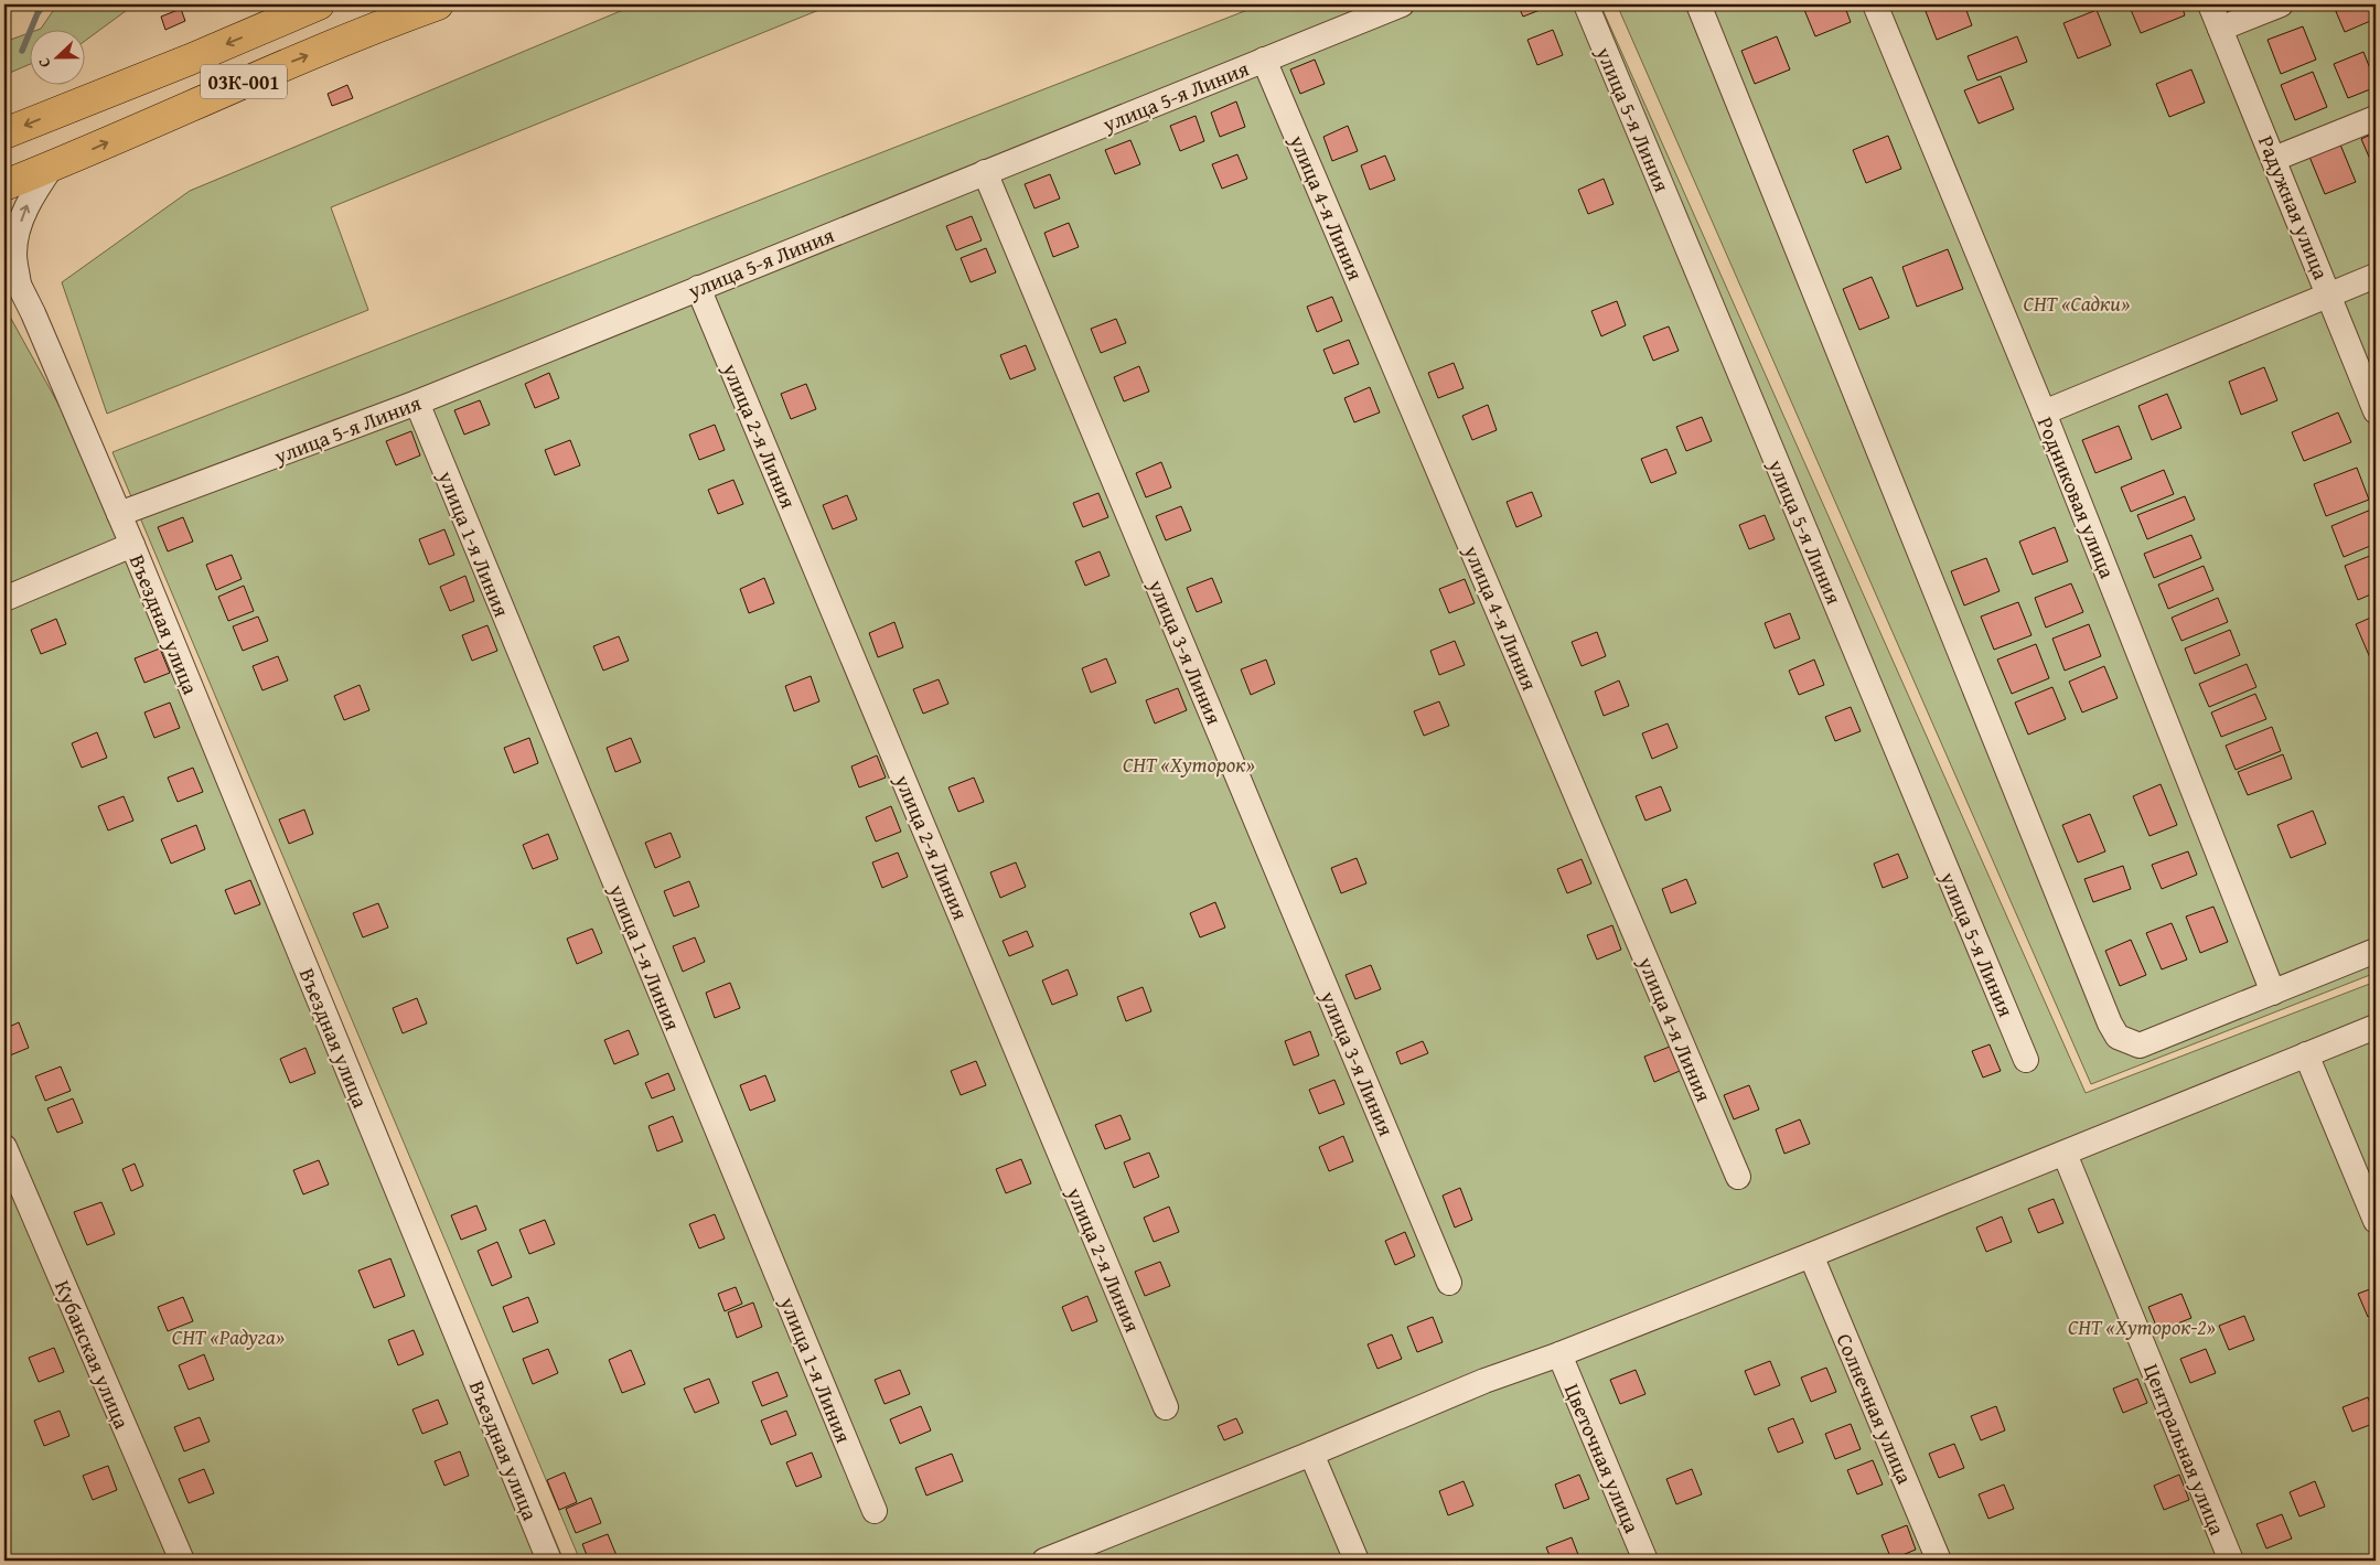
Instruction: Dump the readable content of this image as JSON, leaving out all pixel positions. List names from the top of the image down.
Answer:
{
  "streets": {
    "main road": ["03К-001"],
    "street": [
      "улица 5-я Линия",
      "улица 4-я Линия",
      "Радужная улица",
      "улица 2-я Линия",
      "Родниковая улица",
      "улица 1-я Линия",
      "Въездная улица",
      "улица 3-я Линия",
      "Кубанская улица",
      "Солнечная улица",
      "Центральная улица",
      "Цветочная улица"
    ]
  },
  "crossings": [
    ["03К-001", "Въездная улица"],
    ["улица 5-я Линия", "улица 4-я Линия"],
    ["улица 5-я Линия", "улица 2-я Линия"],
    ["улица 5-я Линия", "улица 1-я Линия"],
    ["улица 5-я Линия", "Въездная улица"],
    ["улица 5-я Линия", "улица 3-я Линия"]
  ],
  "parks": [
    "СНТ «Садки»",
    "СНТ «Хуторок»",
    "СНТ «Хуторок-2»",
    "СНТ «Радуга»"
  ],
  "north": "left"
}
